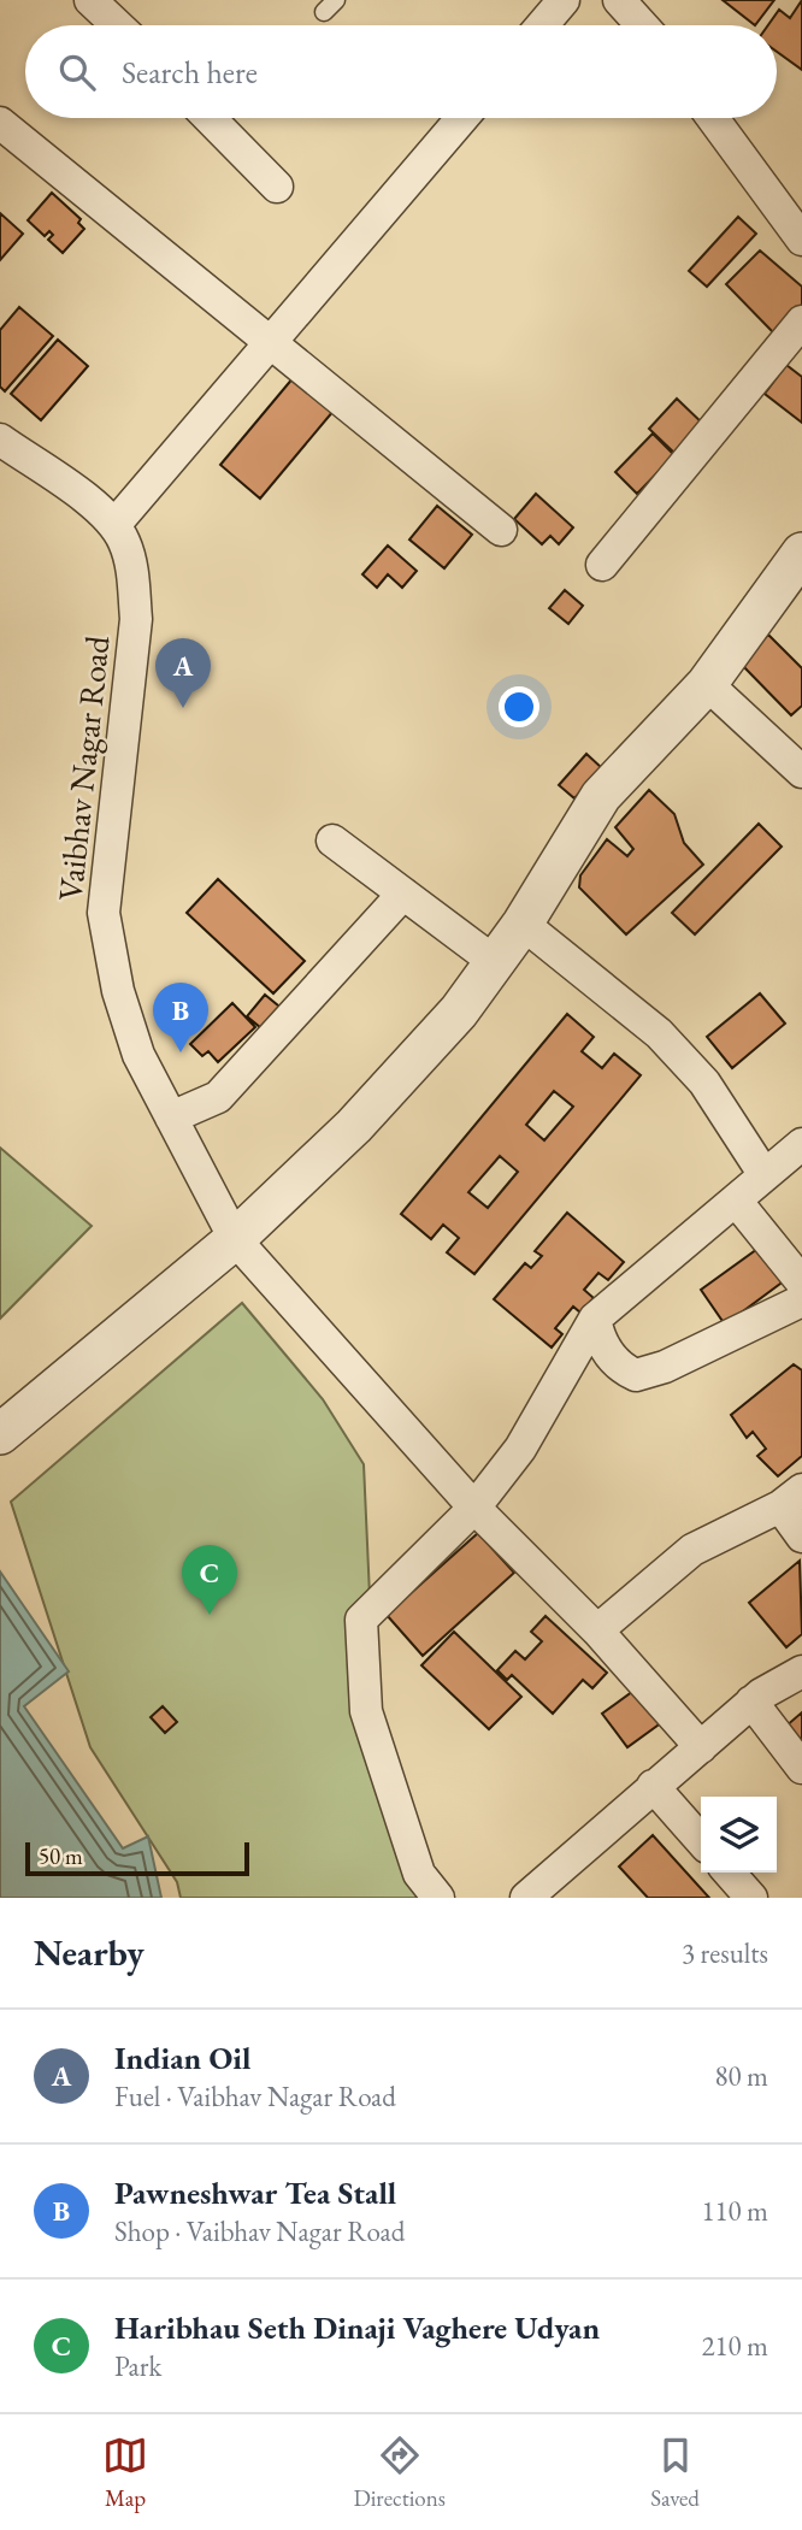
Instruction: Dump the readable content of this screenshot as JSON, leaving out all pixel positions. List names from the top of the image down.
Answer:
{
  "streets": {
    "street": ["Vaibhav Nagar Road"]
  },
  "scale_bar": "50 m",
  "page": {
    "search": "Search here",
    "pins": ["A", "B", "C"],
    "scale": "50 m",
    "heading": ["Nearby", "3 results"],
    "list": [
      {
        "mark": "A",
        "name": "Indian Oil",
        "note": "Fuel · Vaibhav Nagar Road",
        "value": "80 m"
      },
      {
        "mark": "B",
        "name": "Pawneshwar Tea Stall",
        "note": "Shop · Vaibhav Nagar Road",
        "value": "110 m"
      },
      {
        "mark": "C",
        "name": "Haribhau Seth Dinaji Vaghere Udyan",
        "note": "Park",
        "value": "210 m"
      }
    ],
    "nav": ["Map", "Directions", "Saved"]
  }
}
